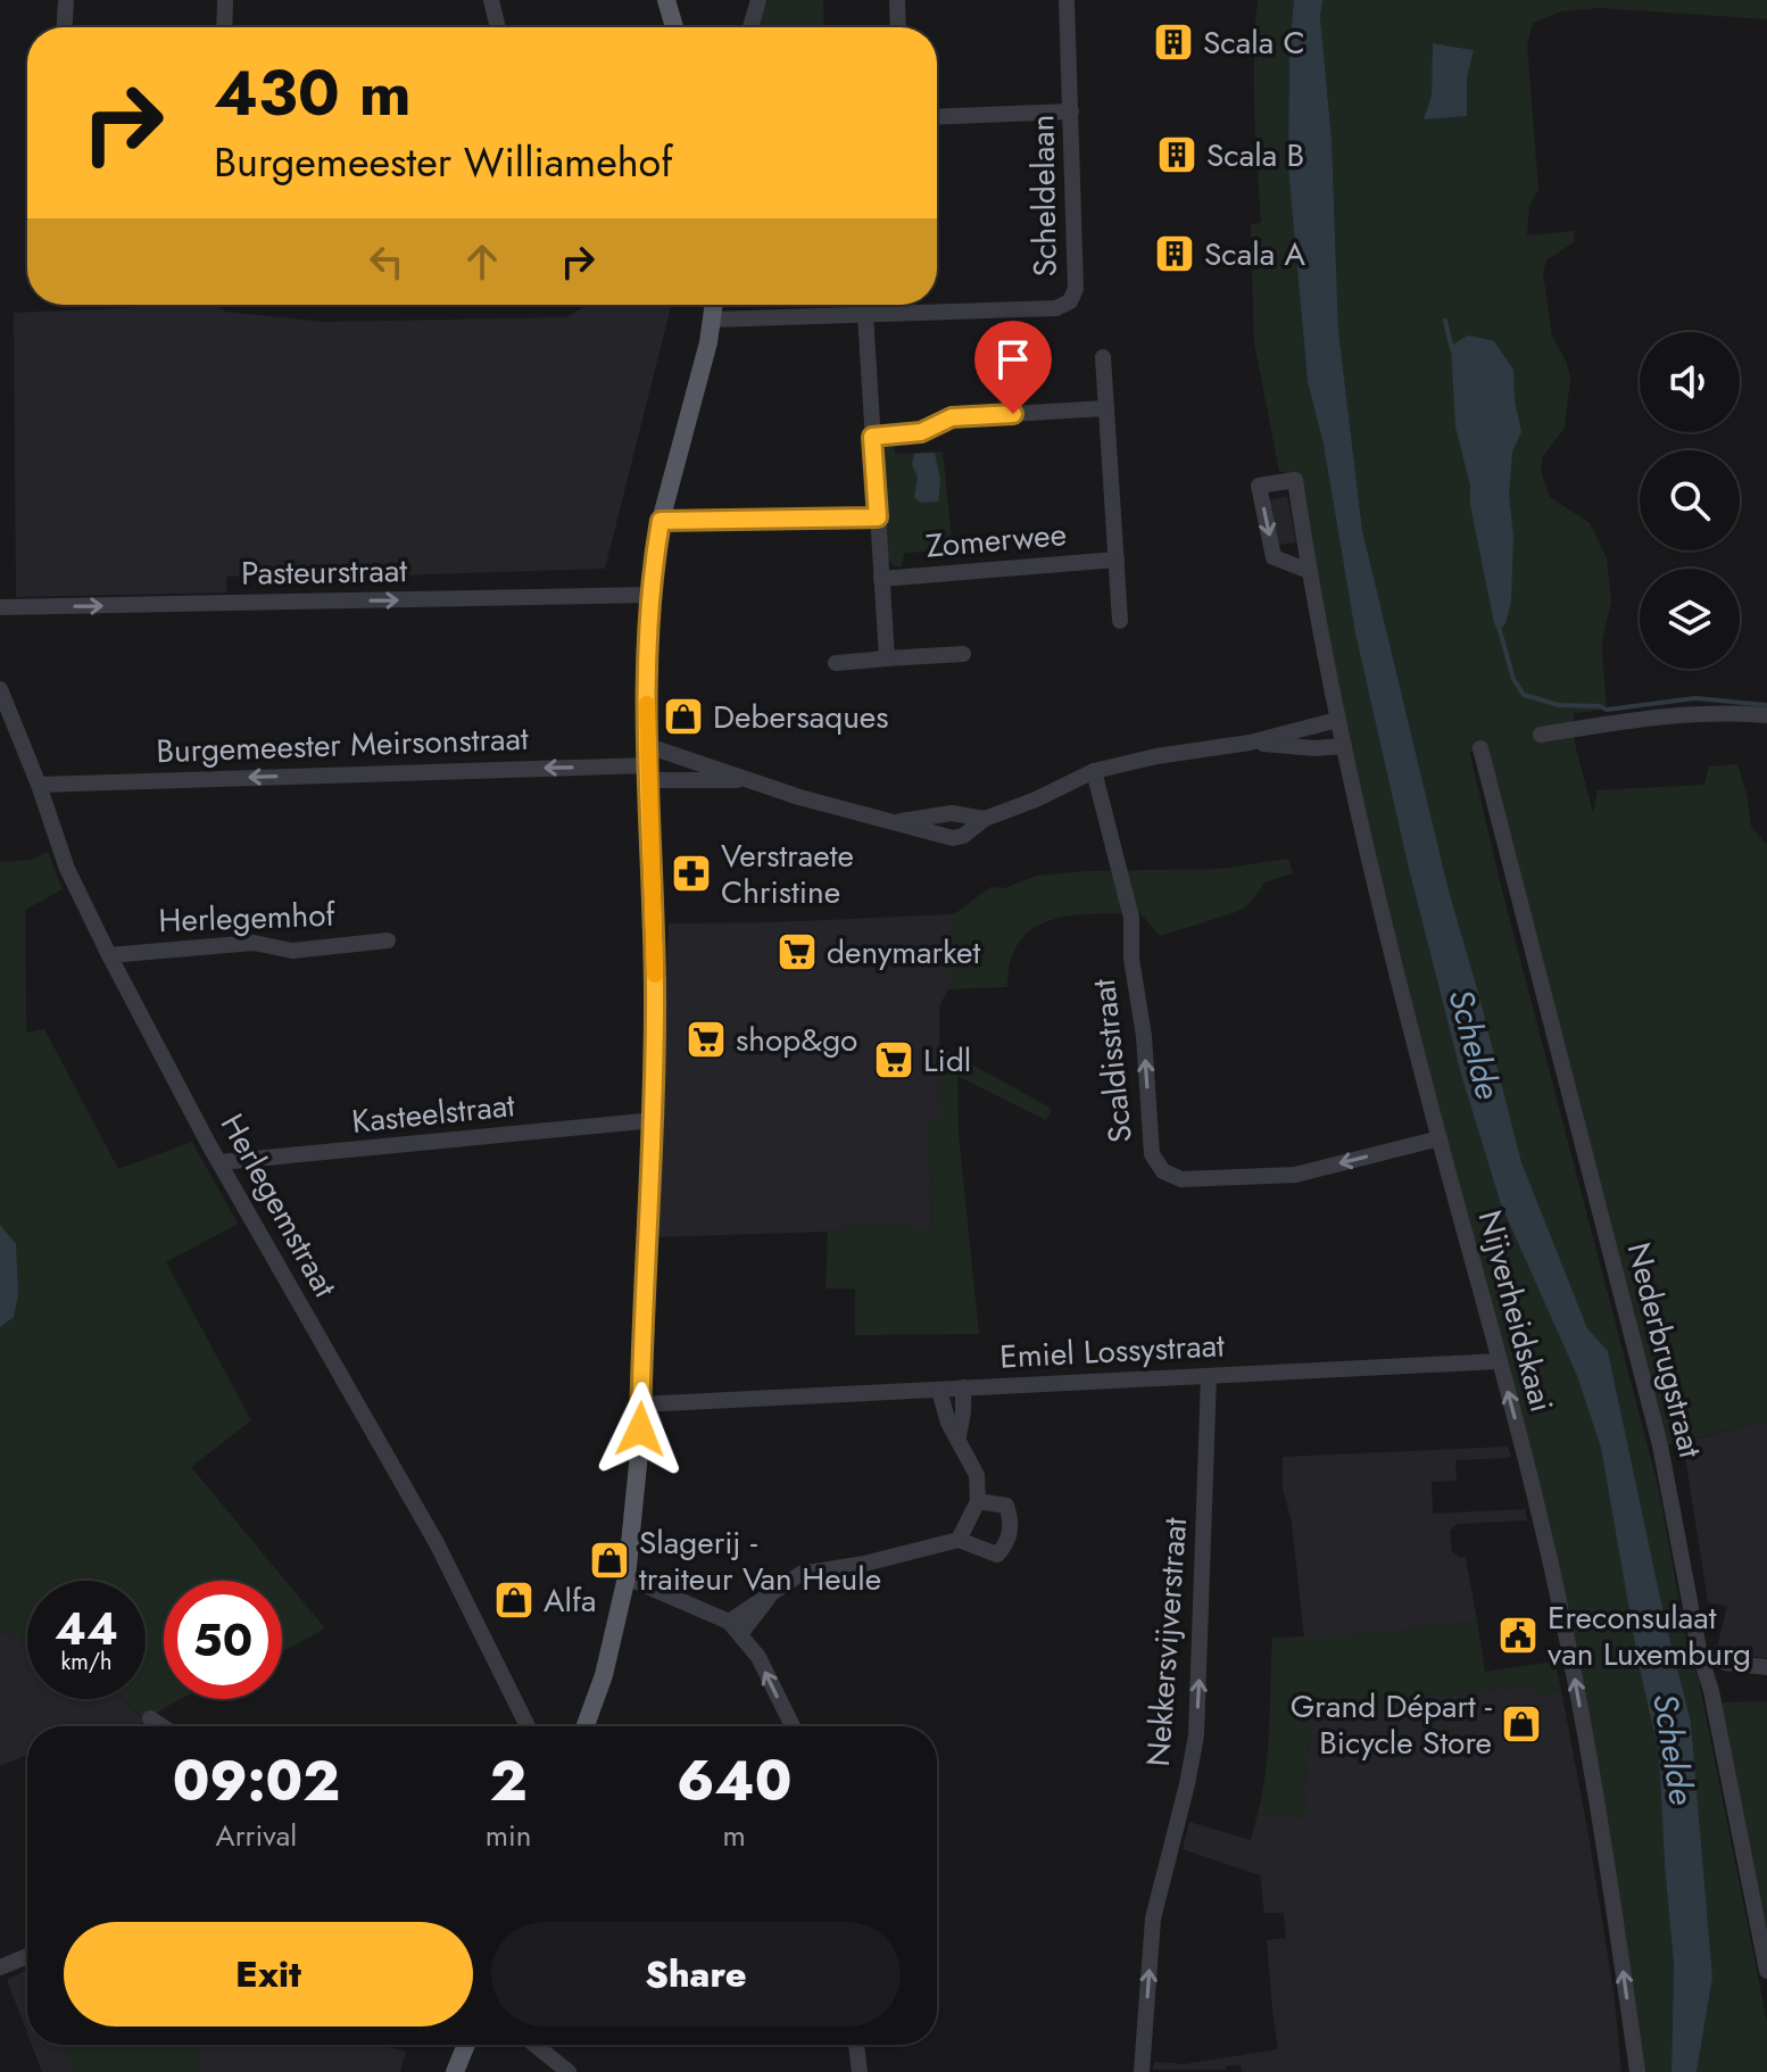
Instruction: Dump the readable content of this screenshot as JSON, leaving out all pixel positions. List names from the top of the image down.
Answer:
{
  "streets": {
    "street": [
      "Scheldelaan",
      "Zomerwee",
      "Pasteurstraat",
      "Burgemeester Meirsonstraat",
      "Herlegemhof",
      "Scaldisstraat",
      "Kasteelstraat",
      "Herlegemstraat",
      "Nijverheidskaai",
      "Nederbrugstraat",
      "Emiel Lossystraat",
      "Nekkersvijverstraat"
    ]
  },
  "crossings": [
    ["Burgemeester Meirsonstraat", "Herlegemstraat"],
    ["Herlegemhof", "Herlegemstraat"],
    ["Scaldisstraat", "Nijverheidskaai"],
    ["Kasteelstraat", "Herlegemstraat"],
    ["Nijverheidskaai", "Emiel Lossystraat"],
    ["Emiel Lossystraat", "Nekkersvijverstraat"]
  ],
  "one_way": ["Pasteurstraat", "Burgemeester Meirsonstraat", "Nekkersvijverstraat"],
  "water": ["Schelde"],
  "places": {
    "building": ["Scala C", "Scala B", "Scala A"],
    "shop": [
      "Debersaques",
      "Slagerij - traiteur Van Heule",
      "Alfa",
      "Grand Départ - Bicycle Store"
    ],
    "pharmacy": ["Verstraete Christine"],
    "supermarket": ["denymarket", "shop&go", "Lidl"],
    "public building": ["Ereconsulaat van Luxemburg"]
  },
  "page": {
    "turn": ["430 m", "Burgemeester Williamehof"],
    "speed": "44 km/h",
    "limit": "50",
    "eta": [
      "09:02",
      "Arrival",
      "2",
      "min",
      "640",
      "m"
    ],
    "buttons": ["Exit", "Share"]
  }
}
